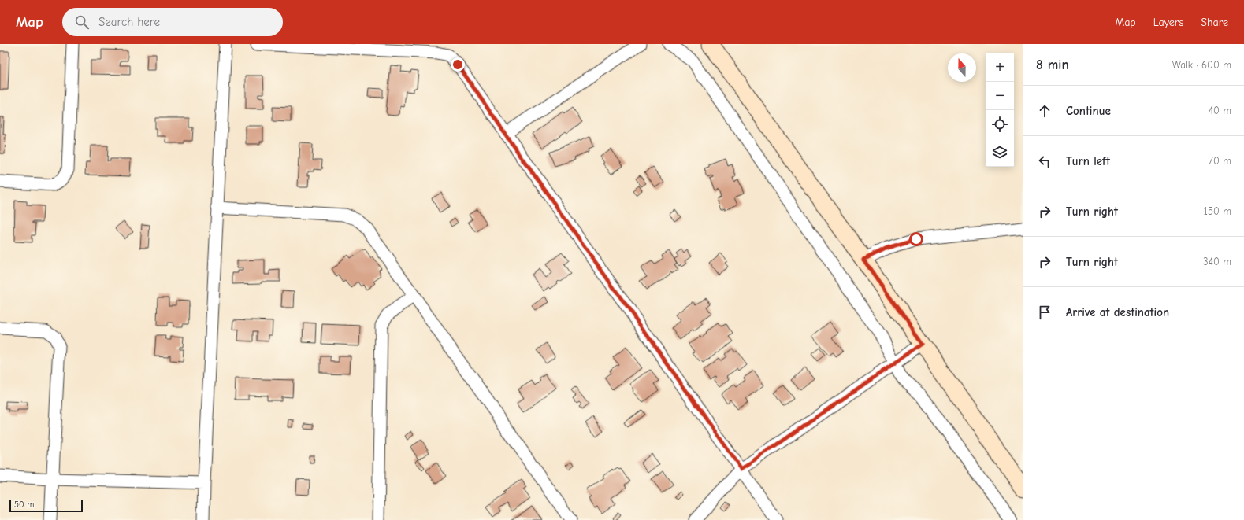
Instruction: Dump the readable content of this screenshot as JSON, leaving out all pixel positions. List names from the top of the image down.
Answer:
{
  "scale_bar": "50 m",
  "north": "top",
  "page": {
    "header": "Map",
    "search": "Search here",
    "nav": ["Map", "Layers", "Share"],
    "heading": ["8 min", "Walk · 600 m"],
    "map_buttons": ["+", "−"],
    "list": [
      ["Continue", "40 m"],
      ["Turn left", "70 m"],
      ["Turn right", "150 m"],
      ["Turn right", "340 m"],
      "Arrive at destination"
    ],
    "scale": "50 m"
  }
}
